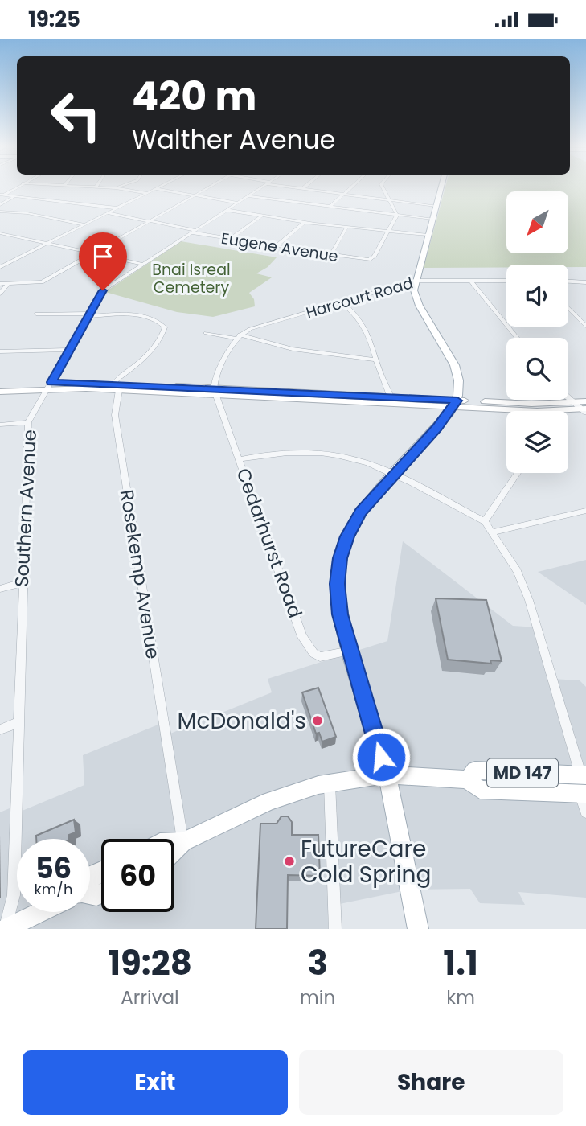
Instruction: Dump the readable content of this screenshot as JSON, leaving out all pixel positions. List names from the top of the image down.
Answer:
{
  "streets": {
    "main road": ["MD 147"],
    "street": [
      "Eugene Avenue",
      "Harcourt Road",
      "Southern Avenue",
      "Cedarhurst Road",
      "Rosekemp Avenue"
    ]
  },
  "crossings": [
    ["Eugene Avenue", "Southern Avenue"],
    ["Rosekemp Avenue", "MD 147"]
  ],
  "parks": ["Bnai Isreal Cemetery"],
  "places": ["McDonald's", "FutureCare Cold Spring"],
  "north": "bottom left",
  "page": {
    "status": "19:25",
    "turn": ["420 m", "Walther Avenue"],
    "speed": "56 km/h",
    "limit": "60",
    "eta": [
      "19:28",
      "Arrival",
      "3",
      "min",
      "1.1",
      "km"
    ],
    "buttons": ["Exit", "Share"]
  }
}
